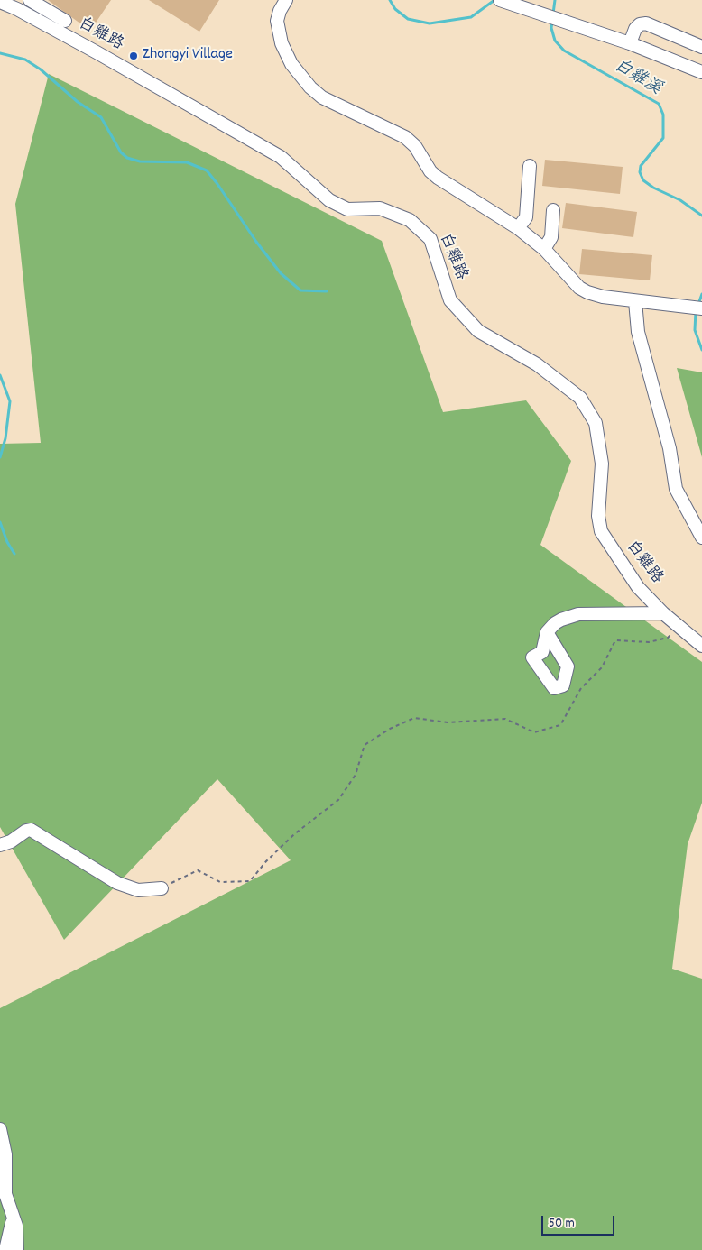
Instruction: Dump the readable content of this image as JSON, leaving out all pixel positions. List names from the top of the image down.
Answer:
{
  "streets": {
    "street": ["白雞路"]
  },
  "water": ["白雞溪"],
  "places": ["Zhongyi Village"],
  "scale_bar": "50 m"
}
